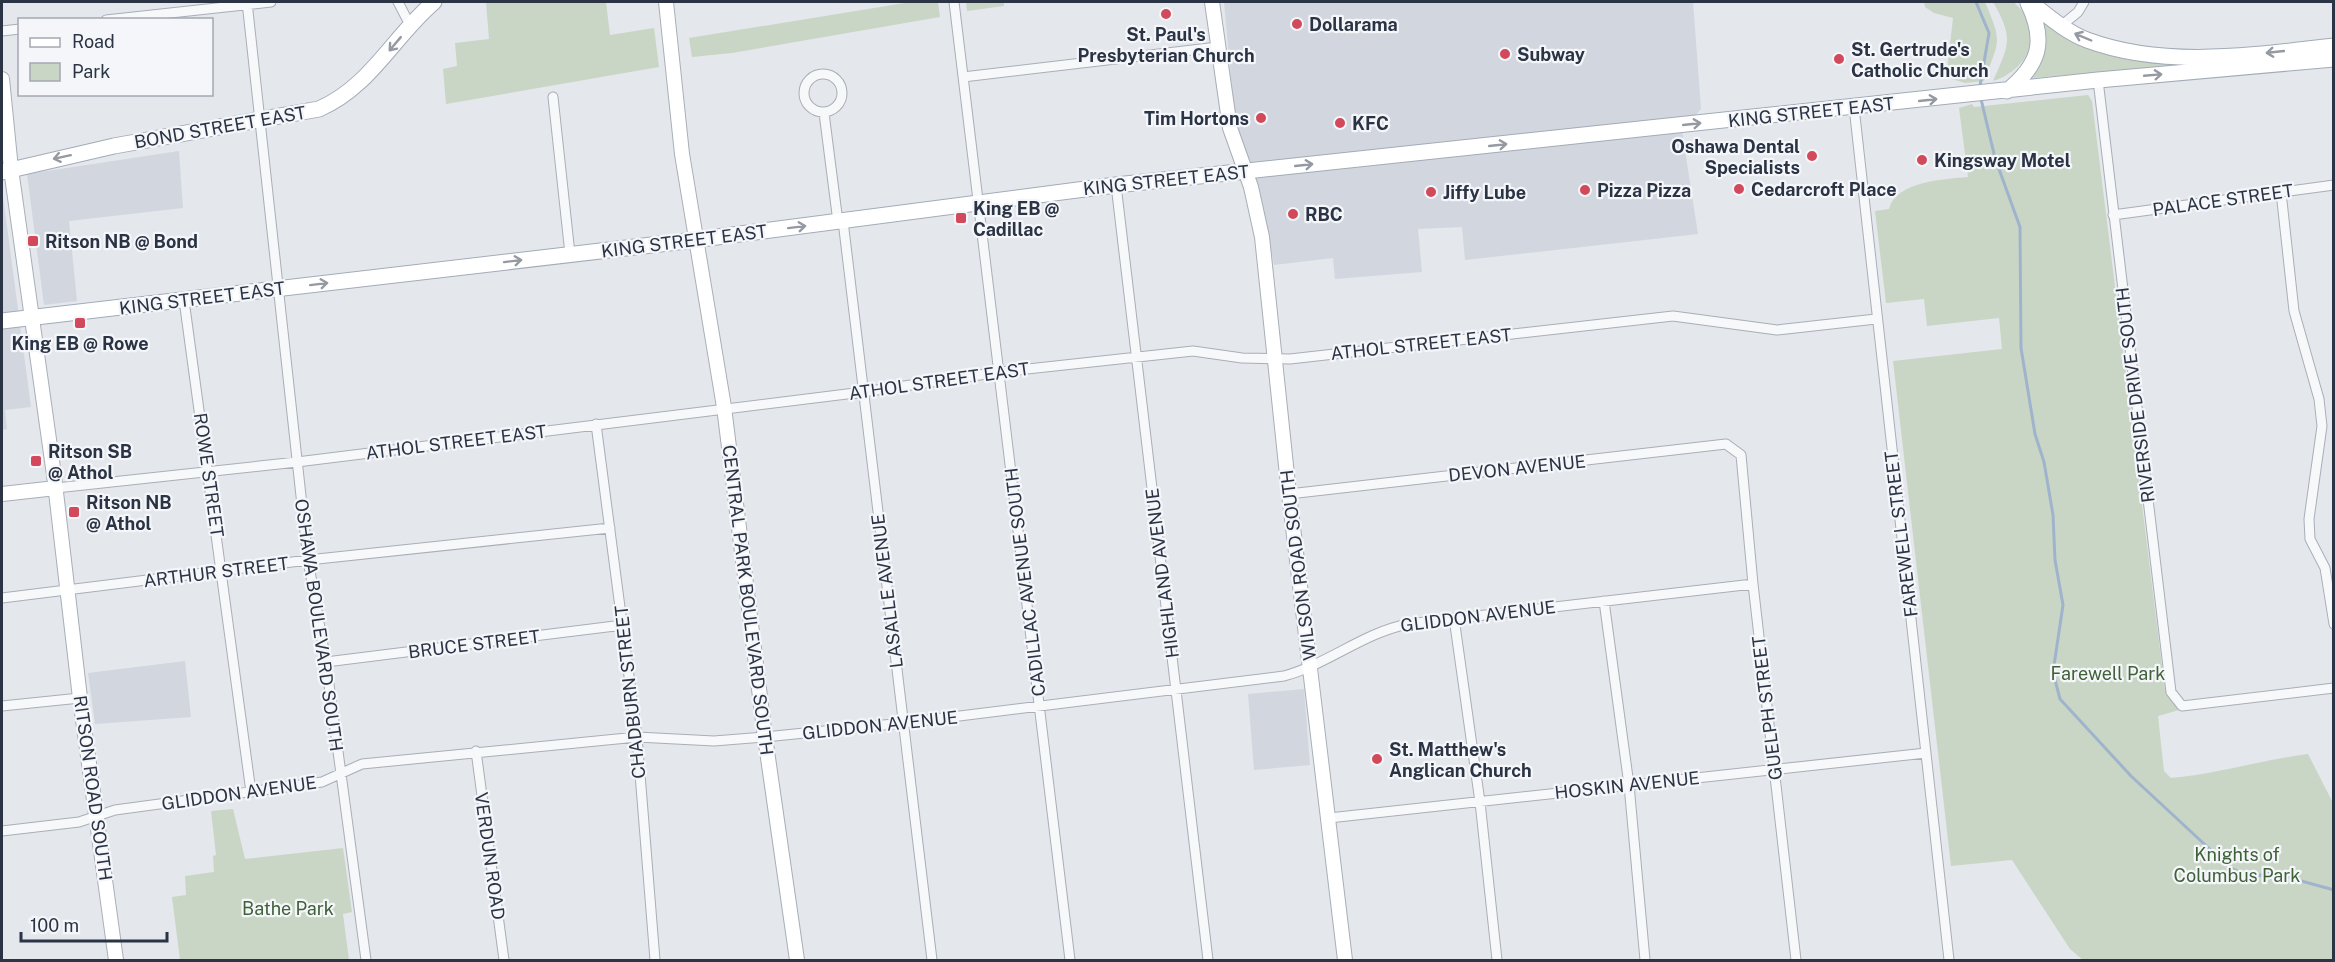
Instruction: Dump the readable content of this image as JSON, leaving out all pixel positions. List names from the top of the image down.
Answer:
{
  "streets": {
    "main road": [
      "KING STREET EAST",
      "BOND STREET EAST",
      "ATHOL STREET EAST",
      "WILSON ROAD SOUTH",
      "CENTRAL PARK BOULEVARD SOUTH",
      "RITSON ROAD SOUTH"
    ],
    "street": [
      "PALACE STREET",
      "RIVERSIDE DRIVE SOUTH",
      "DEVON AVENUE",
      "ROWE STREET",
      "FAREWELL STREET",
      "ARTHUR STREET",
      "HIGHLAND AVENUE",
      "CADILLAC AVENUE SOUTH",
      "LASALLE AVENUE",
      "GLIDDON AVENUE",
      "OSHAWA BOULEVARD SOUTH",
      "BRUCE STREET",
      "CHADBURN STREET",
      "GUELPH STREET",
      "HOSKIN AVENUE",
      "VERDUN ROAD"
    ]
  },
  "crossings": [
    ["KING STREET EAST", "RIVERSIDE DRIVE SOUTH"],
    ["KING STREET EAST", "ROWE STREET"],
    ["KING STREET EAST", "FAREWELL STREET"],
    ["KING STREET EAST", "WILSON ROAD SOUTH"],
    ["KING STREET EAST", "HIGHLAND AVENUE"],
    ["KING STREET EAST", "CADILLAC AVENUE SOUTH"],
    ["KING STREET EAST", "LASALLE AVENUE"],
    ["KING STREET EAST", "CENTRAL PARK BOULEVARD SOUTH"],
    ["KING STREET EAST", "OSHAWA BOULEVARD SOUTH"],
    ["KING STREET EAST", "RITSON ROAD SOUTH"],
    ["BOND STREET EAST", "OSHAWA BOULEVARD SOUTH"],
    ["BOND STREET EAST", "RITSON ROAD SOUTH"],
    ["PALACE STREET", "RIVERSIDE DRIVE SOUTH"],
    ["ATHOL STREET EAST", "ROWE STREET"],
    ["ATHOL STREET EAST", "FAREWELL STREET"],
    ["ATHOL STREET EAST", "WILSON ROAD SOUTH"],
    ["ATHOL STREET EAST", "HIGHLAND AVENUE"],
    ["ATHOL STREET EAST", "CADILLAC AVENUE SOUTH"],
    ["ATHOL STREET EAST", "LASALLE AVENUE"],
    ["ATHOL STREET EAST", "CENTRAL PARK BOULEVARD SOUTH"],
    ["ATHOL STREET EAST", "OSHAWA BOULEVARD SOUTH"],
    ["ATHOL STREET EAST", "CHADBURN STREET"],
    ["ATHOL STREET EAST", "RITSON ROAD SOUTH"],
    ["DEVON AVENUE", "WILSON ROAD SOUTH"],
    ["DEVON AVENUE", "GUELPH STREET"],
    ["ROWE STREET", "ARTHUR STREET"],
    ["ROWE STREET", "GLIDDON AVENUE"],
    ["FAREWELL STREET", "HOSKIN AVENUE"],
    ["WILSON ROAD SOUTH", "GLIDDON AVENUE"],
    ["WILSON ROAD SOUTH", "HOSKIN AVENUE"],
    ["ARTHUR STREET", "OSHAWA BOULEVARD SOUTH"],
    ["ARTHUR STREET", "CHADBURN STREET"],
    ["ARTHUR STREET", "RITSON ROAD SOUTH"],
    ["HIGHLAND AVENUE", "GLIDDON AVENUE"],
    ["CADILLAC AVENUE SOUTH", "GLIDDON AVENUE"],
    ["LASALLE AVENUE", "GLIDDON AVENUE"],
    ["CENTRAL PARK BOULEVARD SOUTH", "GLIDDON AVENUE"],
    ["GLIDDON AVENUE", "OSHAWA BOULEVARD SOUTH"],
    ["GLIDDON AVENUE", "CHADBURN STREET"],
    ["GLIDDON AVENUE", "GUELPH STREET"],
    ["GLIDDON AVENUE", "RITSON ROAD SOUTH"],
    ["GLIDDON AVENUE", "VERDUN ROAD"],
    ["OSHAWA BOULEVARD SOUTH", "BRUCE STREET"],
    ["BRUCE STREET", "CHADBURN STREET"],
    ["GUELPH STREET", "HOSKIN AVENUE"]
  ],
  "one_way": ["KING STREET EAST", "BOND STREET EAST"],
  "parks": ["Farewell Park", "Knights of Columbus Park", "Bathe Park"],
  "places": {
    "other": [
      "St. Paul's Presbyterian Church",
      "Dollarama",
      "Subway",
      "St. Gertrude's Catholic Church",
      "Tim Hortons",
      "KFC",
      "Oshawa Dental Specialists",
      "Kingsway Motel",
      "Cedarcroft Place",
      "Pizza Pizza",
      "Jiffy Lube",
      "RBC",
      "St. Matthew's Anglican Church"
    ],
    "transit": [
      "King EB @ Cadillac",
      "Ritson NB @ Bond",
      "King EB @ Rowe",
      "Ritson SB @ Athol",
      "Ritson NB @ Athol"
    ]
  },
  "legend": ["Road", "Park"],
  "scale_bar": "100 m"
}
